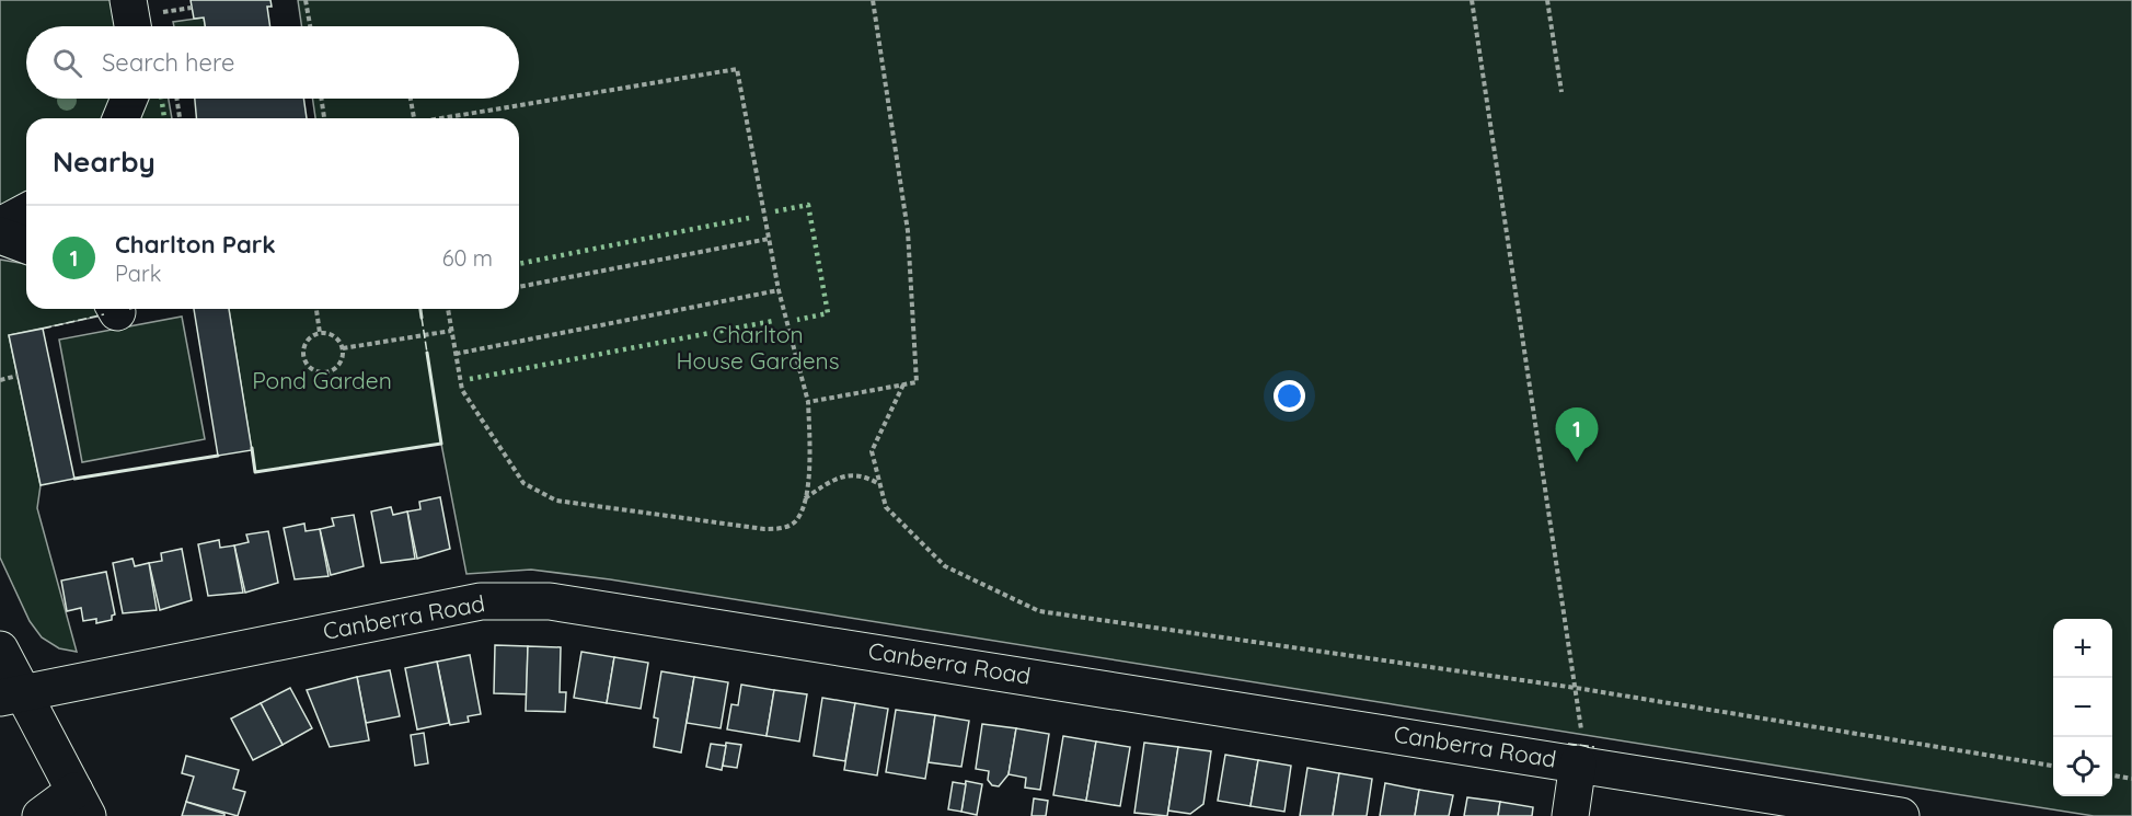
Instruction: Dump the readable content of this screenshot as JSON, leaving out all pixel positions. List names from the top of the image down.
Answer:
{
  "streets": {
    "street": ["Canberra Road"]
  },
  "parks": ["Charlton House Gardens", "Pond Garden"],
  "page": {
    "search": "Search here",
    "heading": "Nearby",
    "list": [
      {
        "mark": "1",
        "name": "Charlton Park",
        "note": "Park",
        "value": "60 m"
      }
    ],
    "pins": "1",
    "map_buttons": ["+", "−"]
  }
}
